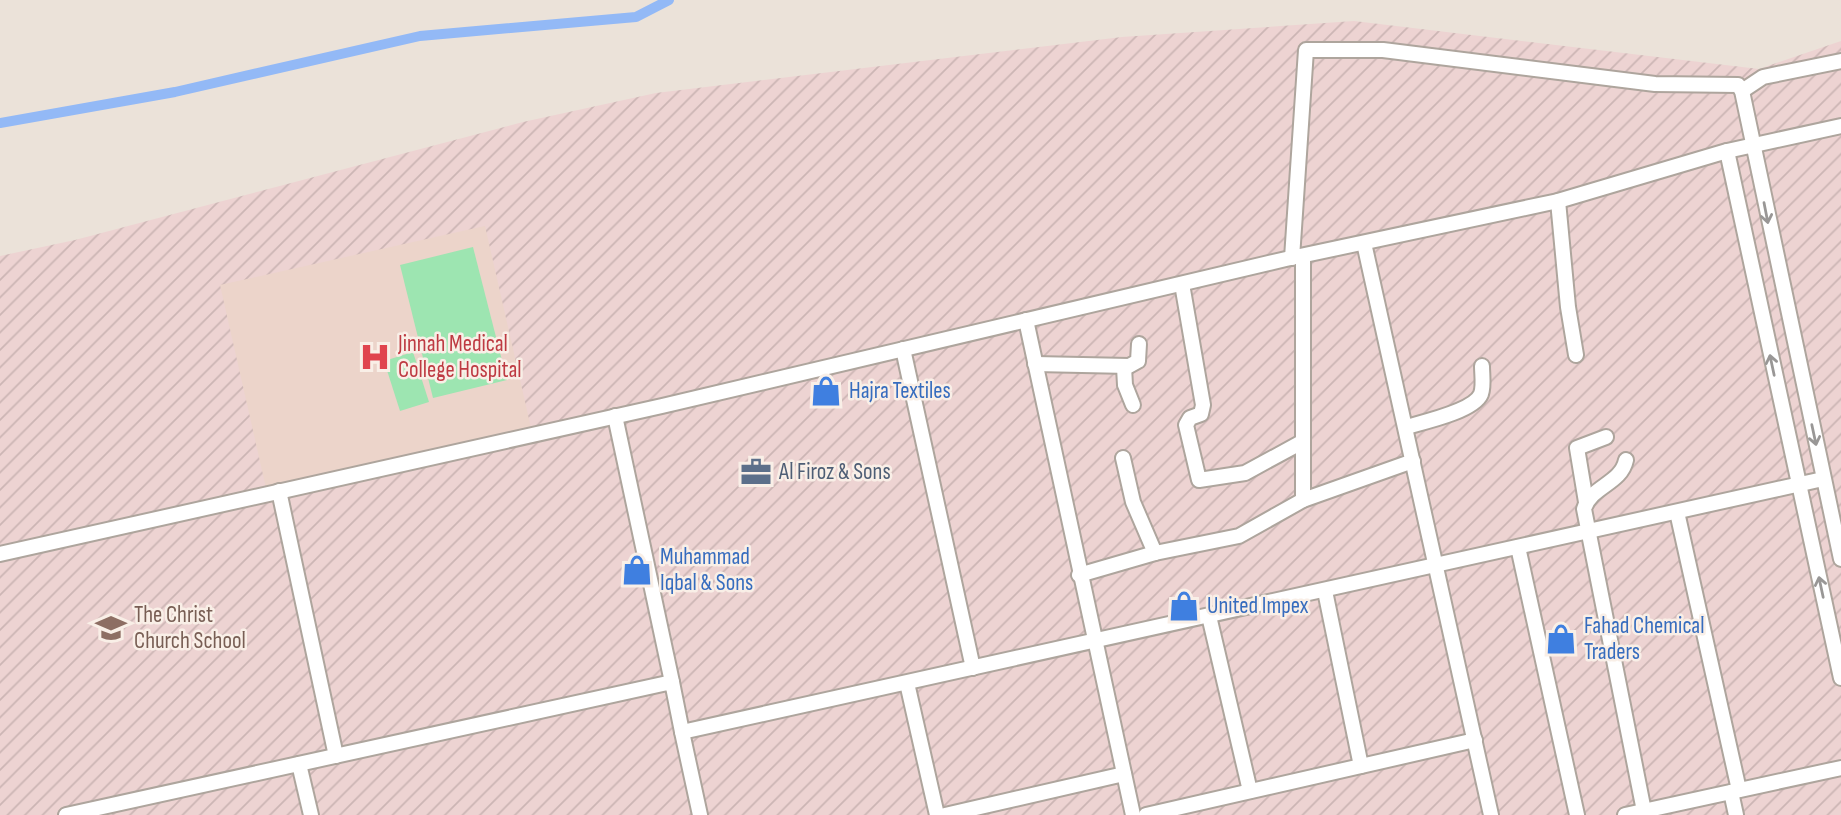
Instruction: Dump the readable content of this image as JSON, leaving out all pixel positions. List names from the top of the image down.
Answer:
{
  "places": {
    "hospital": ["Jinnah Medical College Hospital"],
    "shop": [
      "Hajra Textiles",
      "Muhammad Iqbal & Sons",
      "United Impex",
      "Fahad Chemical Traders"
    ],
    "office": ["Al Firoz & Sons"],
    "school or university": ["The Christ Church School"]
  }
}
